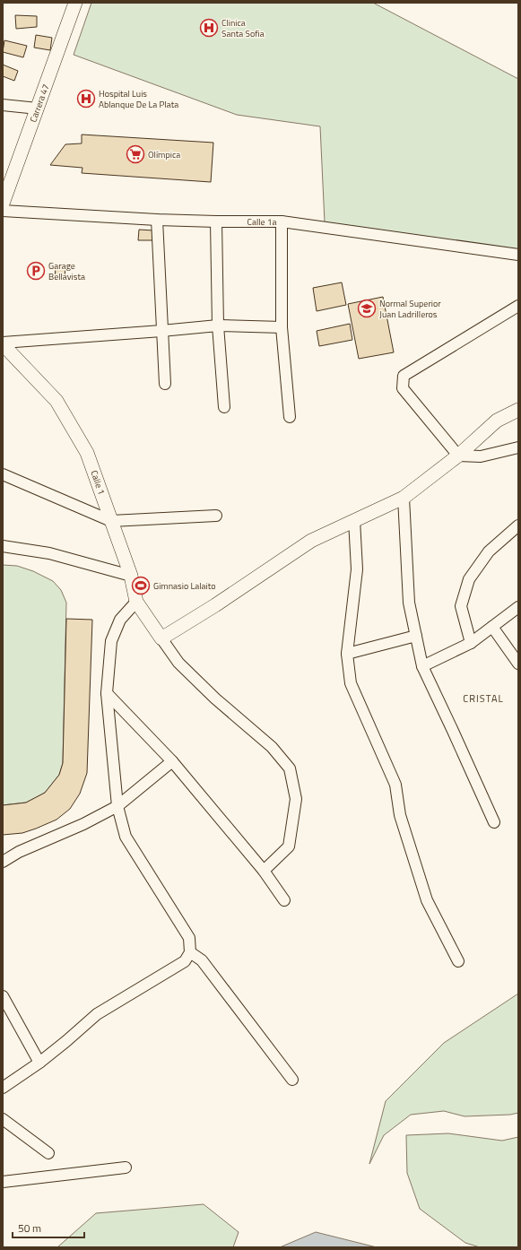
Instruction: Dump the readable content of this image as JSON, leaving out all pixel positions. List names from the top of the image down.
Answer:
{
  "streets": {
    "main road": ["Carrera 47", "Calle 1"],
    "street": ["Calle 1a"]
  },
  "districts": ["CRISTAL"],
  "places": {
    "hospital": ["Clinica Santa Sofia", "Hospital Luis Ablanque De La Plata"],
    "supermarket": ["Olímpica"],
    "parking": ["Garage Bellavista"],
    "school or university": ["Normal Superior Juan Ladrilleros"],
    "sports": ["Gimnasio Lalaito"]
  },
  "scale_bar": "50 m"
}
